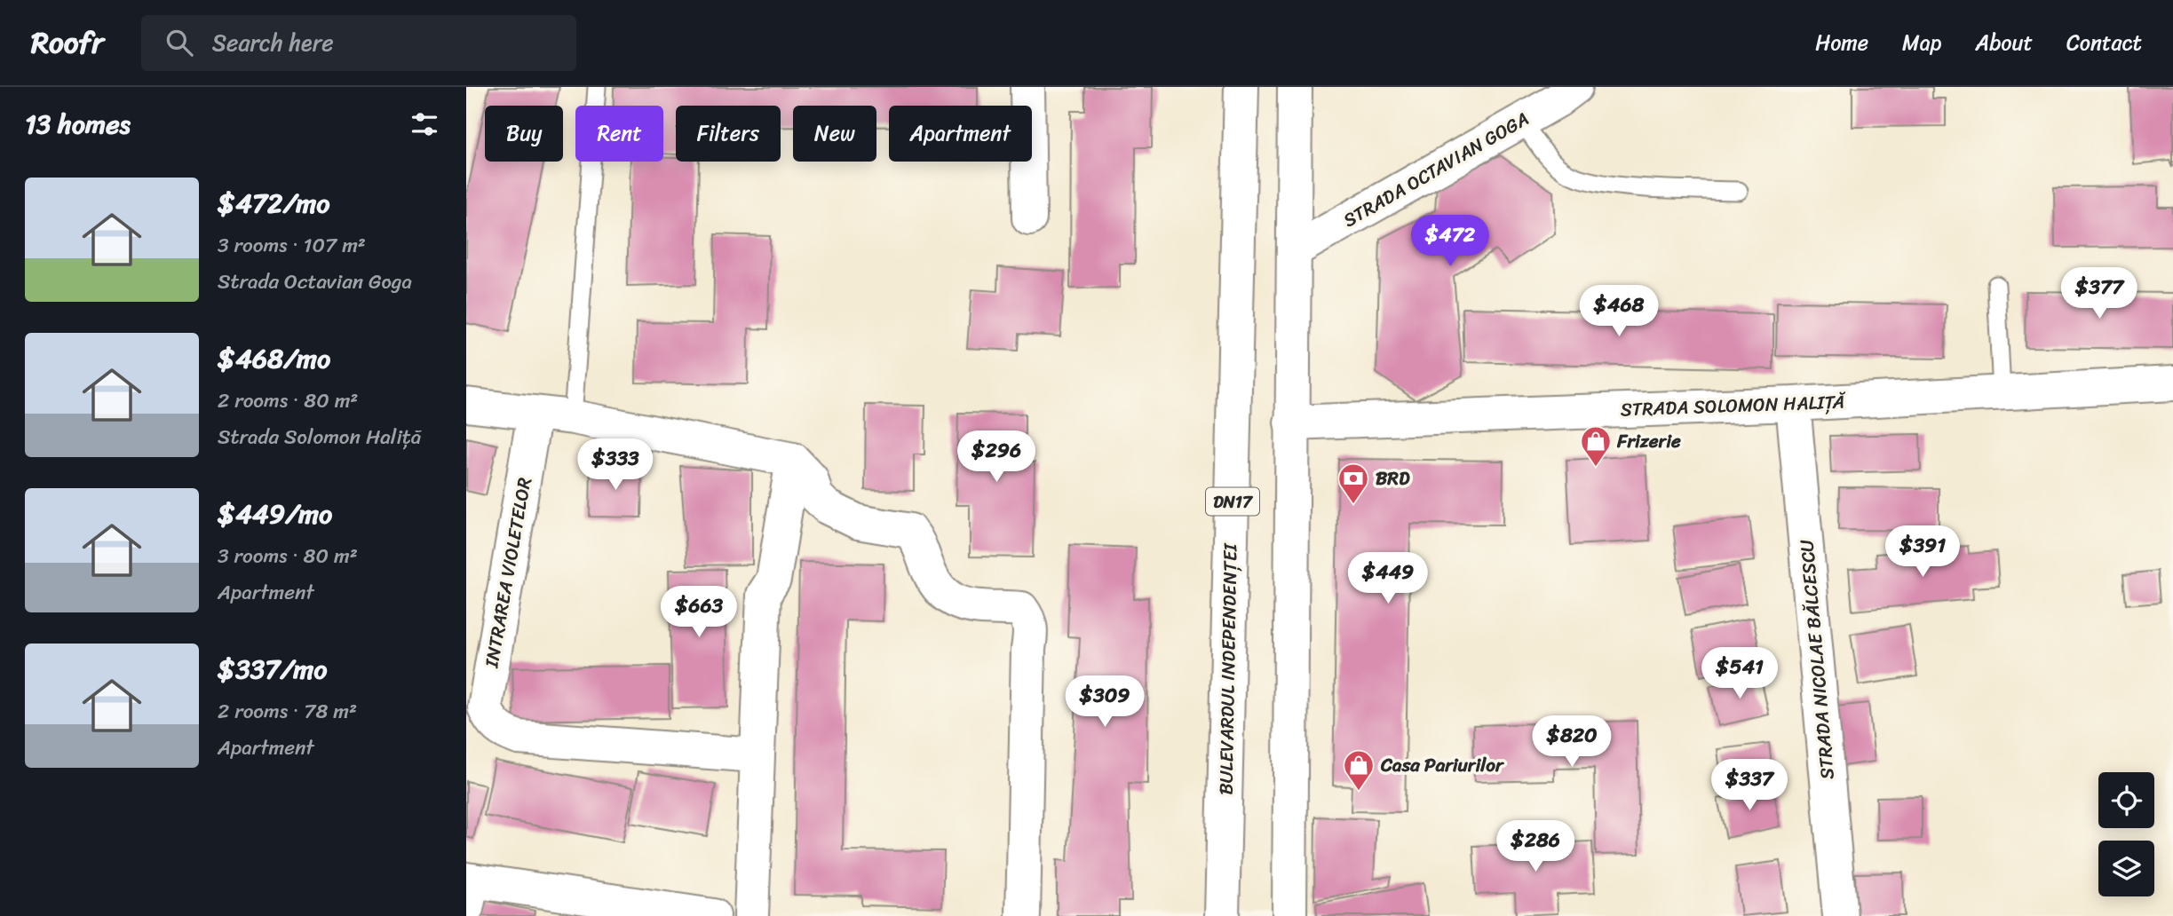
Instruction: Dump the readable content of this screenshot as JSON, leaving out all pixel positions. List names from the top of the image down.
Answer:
{
  "streets": {
    "street": [
      "STRADA OCTAVIAN GOGA",
      "STRADA SOLOMON HALIȚĂ",
      "DN17",
      "INTRAREA VIOLETELOR",
      "STRADA NICOLAE BĂLCESCU",
      "BULEVARDUL INDEPENDENȚEI"
    ]
  },
  "crossings": [
    ["STRADA SOLOMON HALIȚĂ", "STRADA NICOLAE BĂLCESCU"]
  ],
  "places": {
    "shop": ["Frizerie", "Casa Pariurilor"],
    "bank": ["BRD"]
  },
  "page": {
    "header": "Roofr",
    "search": "Search here",
    "nav": [
      "Home",
      "Map",
      "About",
      "Contact"
    ],
    "heading": "13 homes",
    "chip": [
      "Buy",
      "Rent",
      "Filters",
      "New",
      "Apartment"
    ],
    "list": [
      {
        "name": "$472/mo",
        "note": "3 rooms · 107 m² · Strada Octavian Goga"
      },
      {
        "name": "$468/mo",
        "note": "2 rooms · 80 m² · Strada Solomon Haliță"
      },
      {
        "name": "$449/mo",
        "note": "3 rooms · 80 m² · Apartment"
      },
      {
        "name": "$337/mo",
        "note": "2 rooms · 78 m² · Apartment"
      }
    ],
    "price": [
      "$472",
      "$377",
      "$468",
      "$296",
      "$333",
      "$391",
      "$449",
      "$663",
      "$541",
      "$309",
      "$820",
      "$337",
      "$286"
    ]
  }
}
